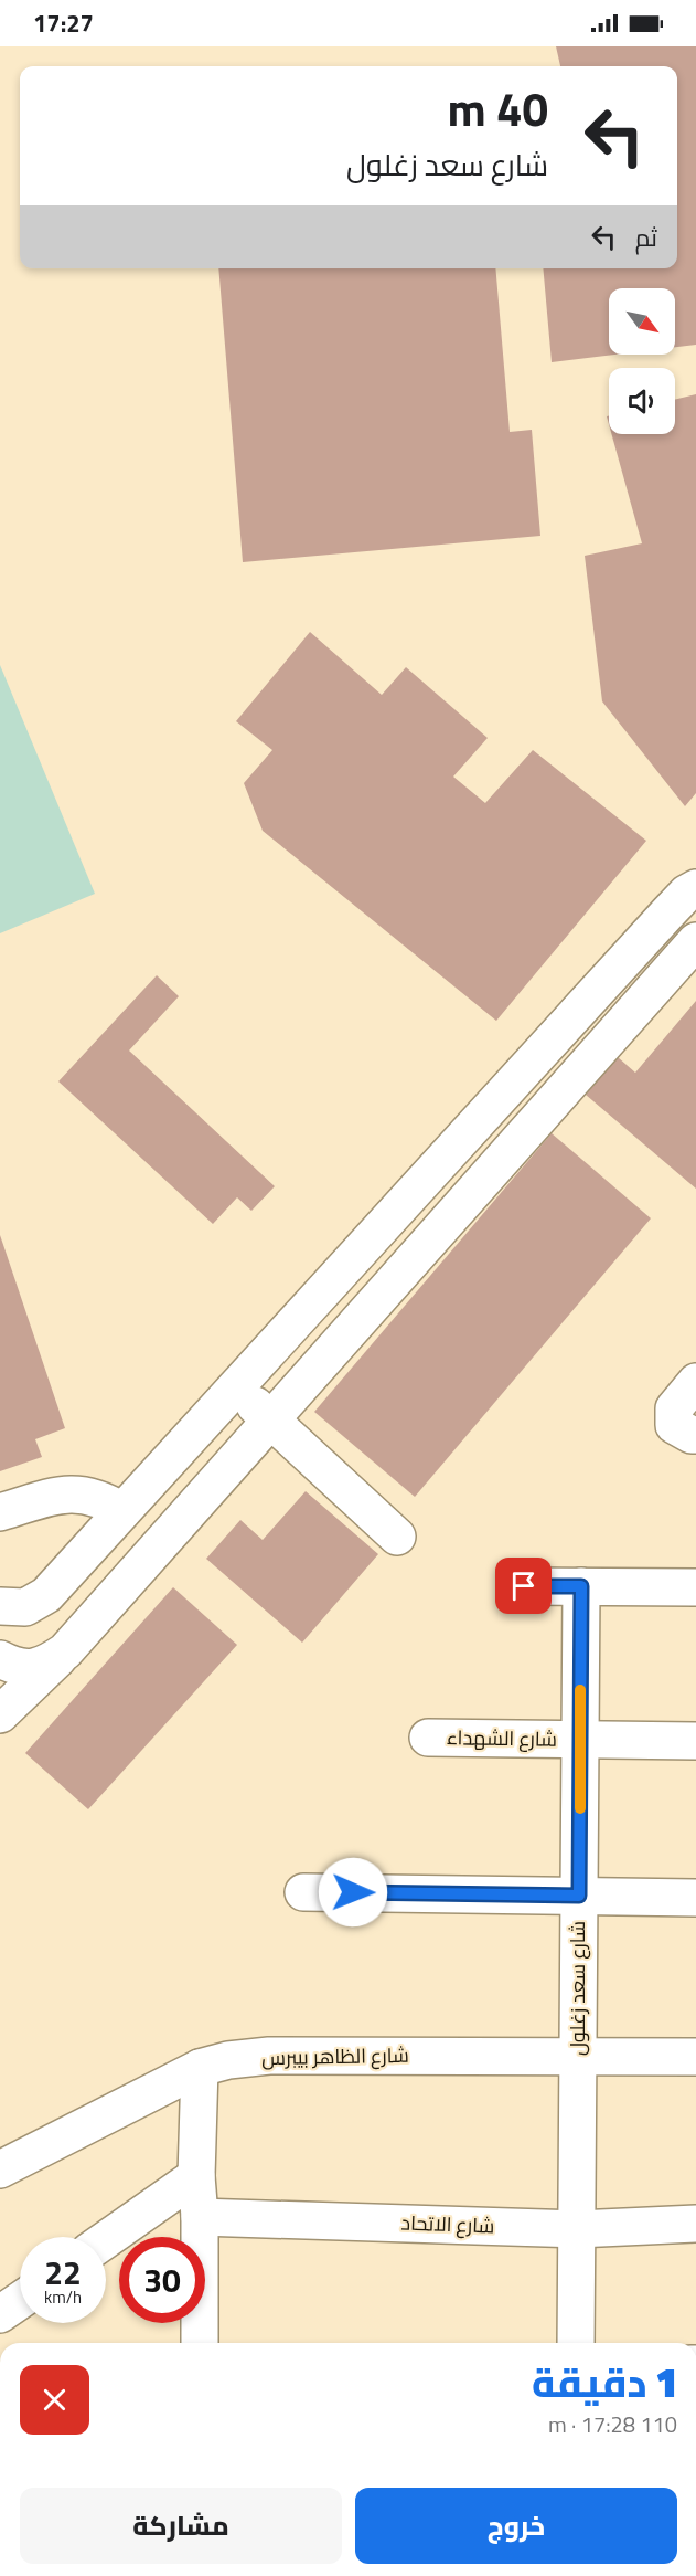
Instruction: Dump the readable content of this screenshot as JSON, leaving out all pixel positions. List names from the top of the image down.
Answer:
{
  "streets": {
    "street": [
      "شارع الشهداء",
      "شارع سعد زغلول",
      "شارع الظاهر بيبرس",
      "شارع الاتحاد"
    ]
  },
  "crossings": [
    ["شارع الشهداء", "شارع سعد زغلول"],
    ["شارع سعد زغلول", "شارع الظاهر بيبرس"],
    ["شارع سعد زغلول", "شارع الاتحاد"]
  ],
  "north": "bottom right",
  "page": {
    "status": "17:27",
    "turn": ["40 m", "شارع سعد زغلول"],
    "then": "ثم",
    "speed": "22 km/h",
    "limit": "30",
    "heading": ["1 دقيقة", "110 m · 17:28"],
    "buttons": ["خروج", "مشاركة"]
  }
}
